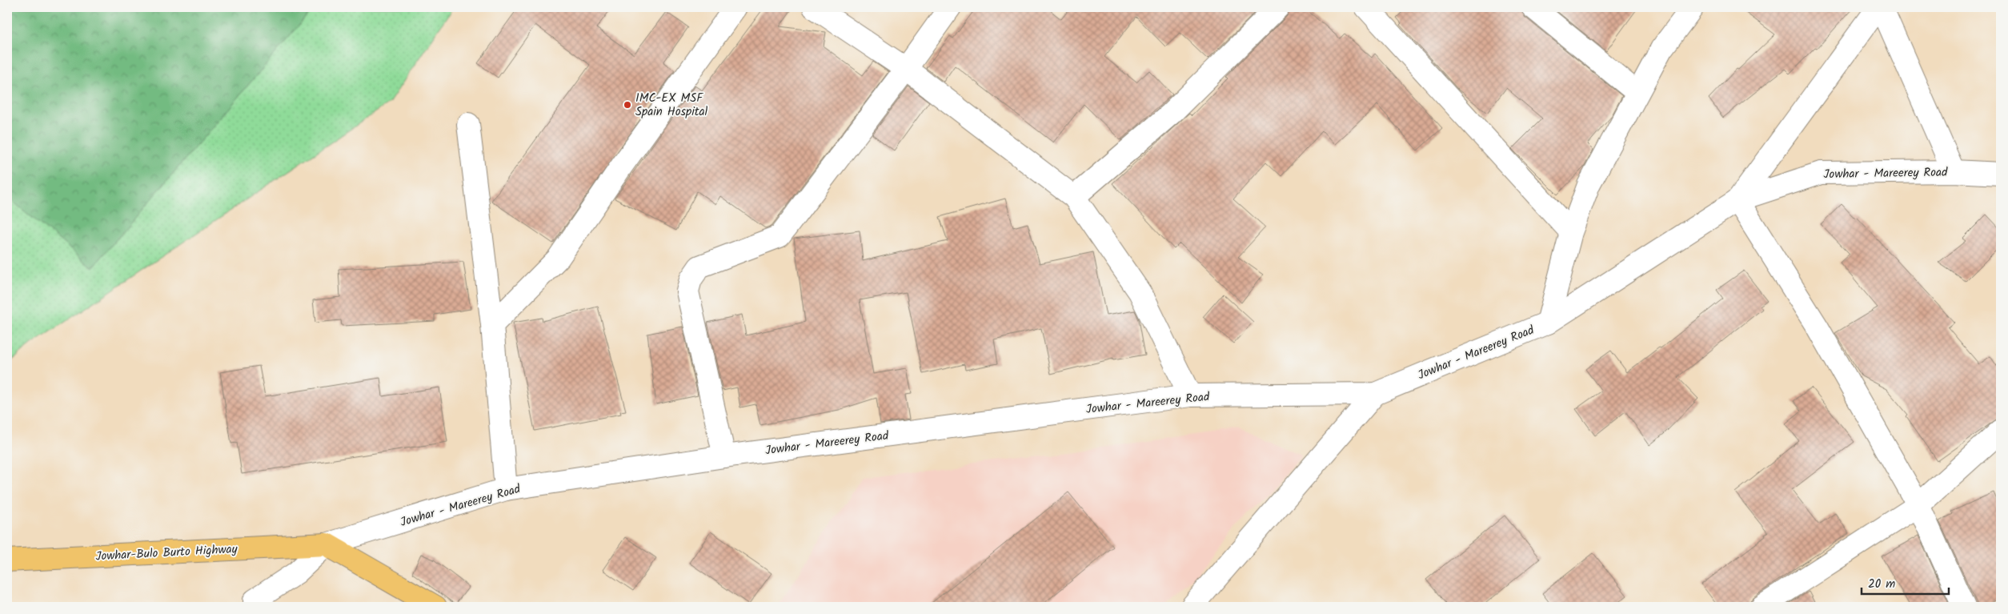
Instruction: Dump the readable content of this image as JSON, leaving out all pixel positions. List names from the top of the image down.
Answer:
{
  "streets": {
    "main road": ["Jowhar-Bulo Burto Highway"],
    "street": ["Jowhar - Mareerey Road"]
  },
  "crossings": [
    ["Jowhar - Mareerey Road", "Jowhar-Bulo Burto Highway"]
  ],
  "places": ["IMC-EX MSF Spain Hospital"],
  "scale_bar": "20 m"
}
